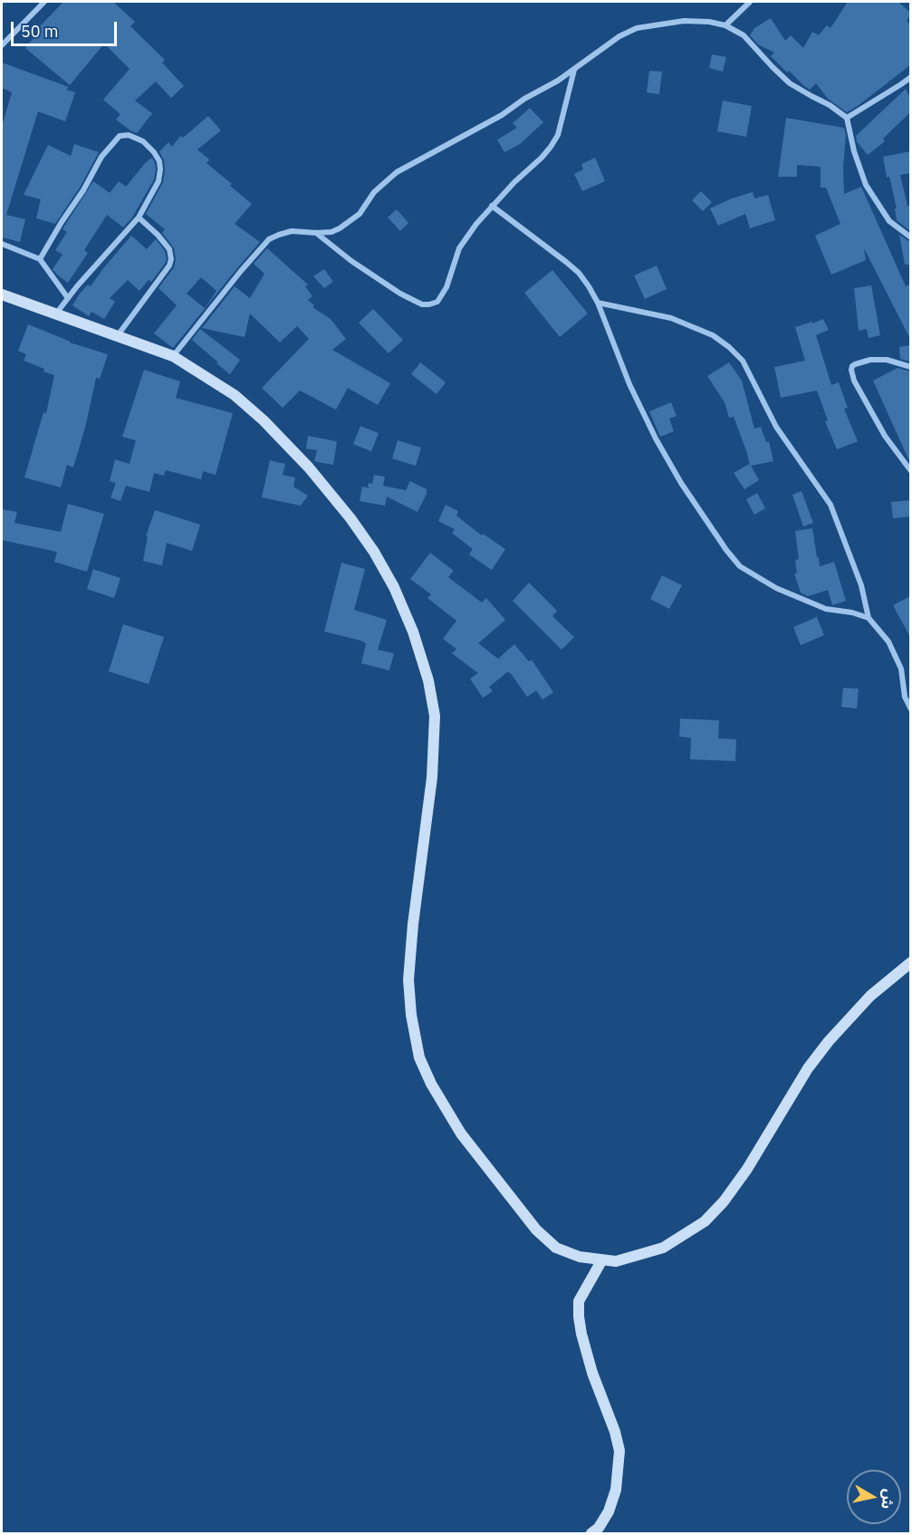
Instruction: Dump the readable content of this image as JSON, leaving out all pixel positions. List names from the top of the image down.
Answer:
{
  "scale_bar": "50 m",
  "north": "right"
}
